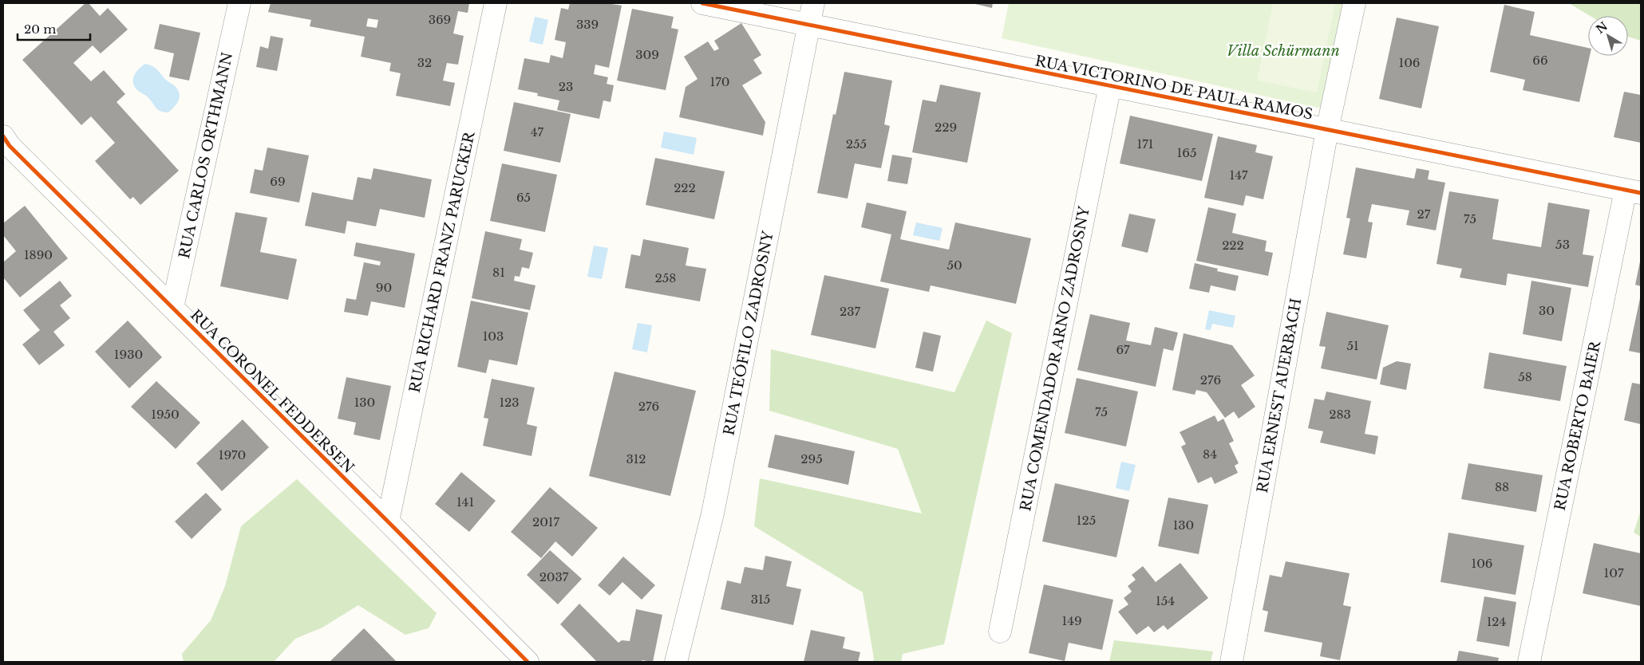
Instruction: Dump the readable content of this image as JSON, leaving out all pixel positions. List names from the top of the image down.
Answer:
{
  "streets": {
    "street": [
      "RUA VICTORINO DE PAULA RAMOS",
      "RUA CARLOS ORTHMANN",
      "RUA RICHARD FRANZ PARUCKER",
      "RUA TEÓFILO ZADROSNY",
      "RUA COMENDADOR ARNO ZADROSNY",
      "RUA CORONEL FEDDERSEN",
      "RUA ERNEST AUERBACH",
      "RUA ROBERTO BAIER"
    ]
  },
  "crossings": [
    ["RUA VICTORINO DE PAULA RAMOS", "RUA TEÓFILO ZADROSNY"],
    ["RUA VICTORINO DE PAULA RAMOS", "RUA COMENDADOR ARNO ZADROSNY"],
    ["RUA VICTORINO DE PAULA RAMOS", "RUA ERNEST AUERBACH"],
    ["RUA VICTORINO DE PAULA RAMOS", "RUA ROBERTO BAIER"],
    ["RUA CARLOS ORTHMANN", "RUA CORONEL FEDDERSEN"],
    ["RUA RICHARD FRANZ PARUCKER", "RUA CORONEL FEDDERSEN"]
  ],
  "parks": ["Villa Schürmann"],
  "house_numbers": [
    "369",
    "339",
    "309",
    "66",
    "32",
    "106",
    "170",
    "23",
    "229",
    "47",
    "255",
    "171",
    "165",
    "147",
    "69",
    "222",
    "65",
    "27",
    "75",
    "53",
    "222",
    "1890",
    "50",
    "81",
    "258",
    "90",
    "30",
    "237",
    "103",
    "51",
    "67",
    "1930",
    "58",
    "276",
    "130",
    "123",
    "276",
    "75",
    "1950",
    "283",
    "84",
    "1970",
    "312",
    "295",
    "88",
    "141",
    "125",
    "2017",
    "130",
    "106",
    "107",
    "2037",
    "315",
    "154",
    "149",
    "124"
  ],
  "scale_bar": "20 m",
  "north": "top left"
}
